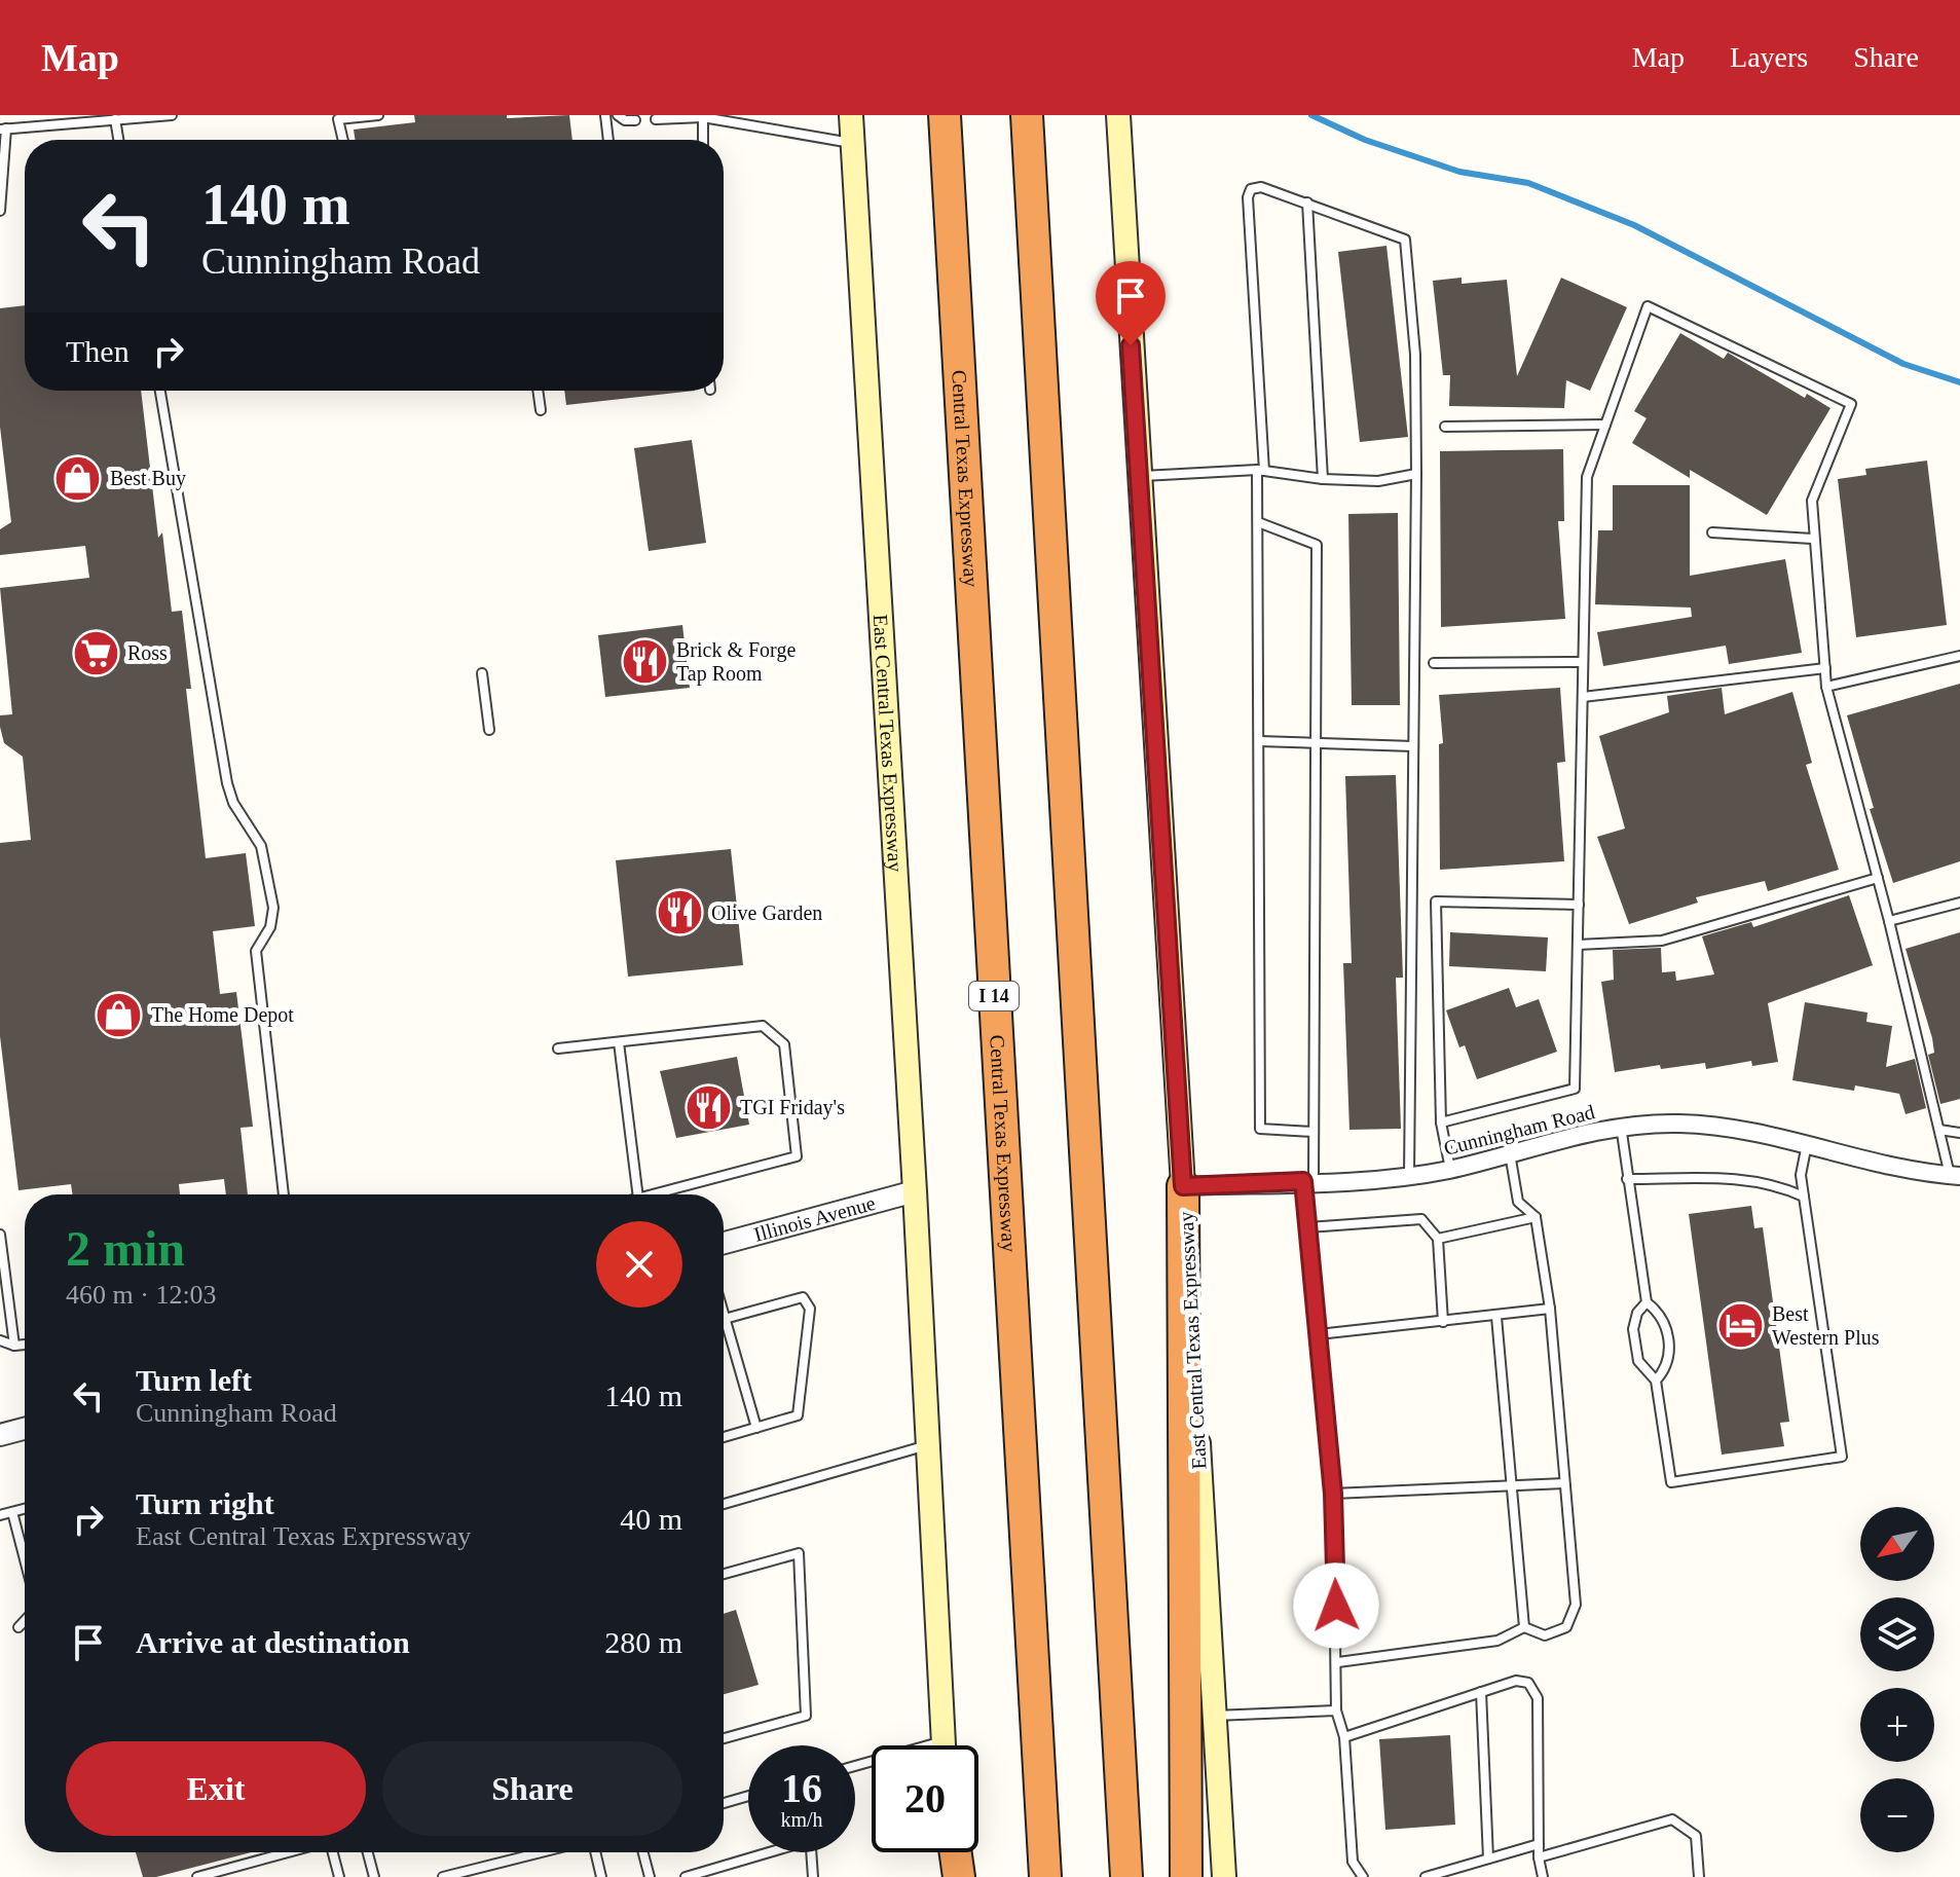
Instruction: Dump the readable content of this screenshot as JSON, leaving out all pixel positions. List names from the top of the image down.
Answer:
{
  "streets": {
    "highway": ["Central Texas Expressway", "I 14"],
    "main road": ["East Central Texas Expressway"],
    "street": ["Cunningham Road", "Illinois Avenue"]
  },
  "crossings": [
    ["East Central Texas Expressway", "Cunningham Road"],
    ["East Central Texas Expressway", "Illinois Avenue"]
  ],
  "places": {
    "shop": ["Best Buy", "The Home Depot"],
    "supermarket": ["Ross"],
    "restaurant": ["Brick & Forge Tap Room", "Olive Garden", "TGI Friday's"],
    "hotel": ["Best Western Plus"]
  },
  "north": "bottom left",
  "page": {
    "header": "Map",
    "nav": ["Map", "Layers", "Share"],
    "turn": ["140 m", "Cunningham Road"],
    "then": "Then",
    "heading": ["2 min", "460 m · 12:03"],
    "list": [
      {
        "name": "Turn left",
        "note": "Cunningham Road",
        "value": "140 m"
      },
      {
        "name": "Turn right",
        "note": "East Central Texas Expressway",
        "value": "40 m"
      },
      {
        "name": "Arrive at destination",
        "value": "280 m"
      }
    ],
    "map_buttons": ["+", "−"],
    "buttons": ["Exit", "Share"],
    "speed": "16 km/h",
    "limit": "20"
  }
}
